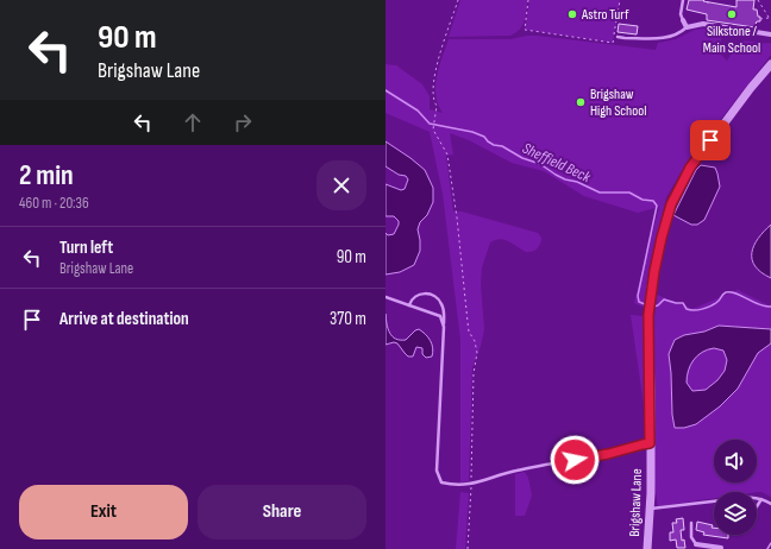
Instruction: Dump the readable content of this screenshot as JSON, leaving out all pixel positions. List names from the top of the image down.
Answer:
{
  "streets": {
    "street": ["Brigshaw Lane"]
  },
  "water": ["Sheffield Beck"],
  "places": ["Astro Turf", "Silkstone / Main School", "Brigshaw High School"],
  "page": {
    "turn": ["90 m", "Brigshaw Lane"],
    "heading": ["2 min", "460 m · 20:36"],
    "list": [
      {
        "name": "Turn left",
        "note": "Brigshaw Lane",
        "value": "90 m"
      },
      {
        "name": "Arrive at destination",
        "value": "370 m"
      }
    ],
    "buttons": ["Exit", "Share"]
  }
}
